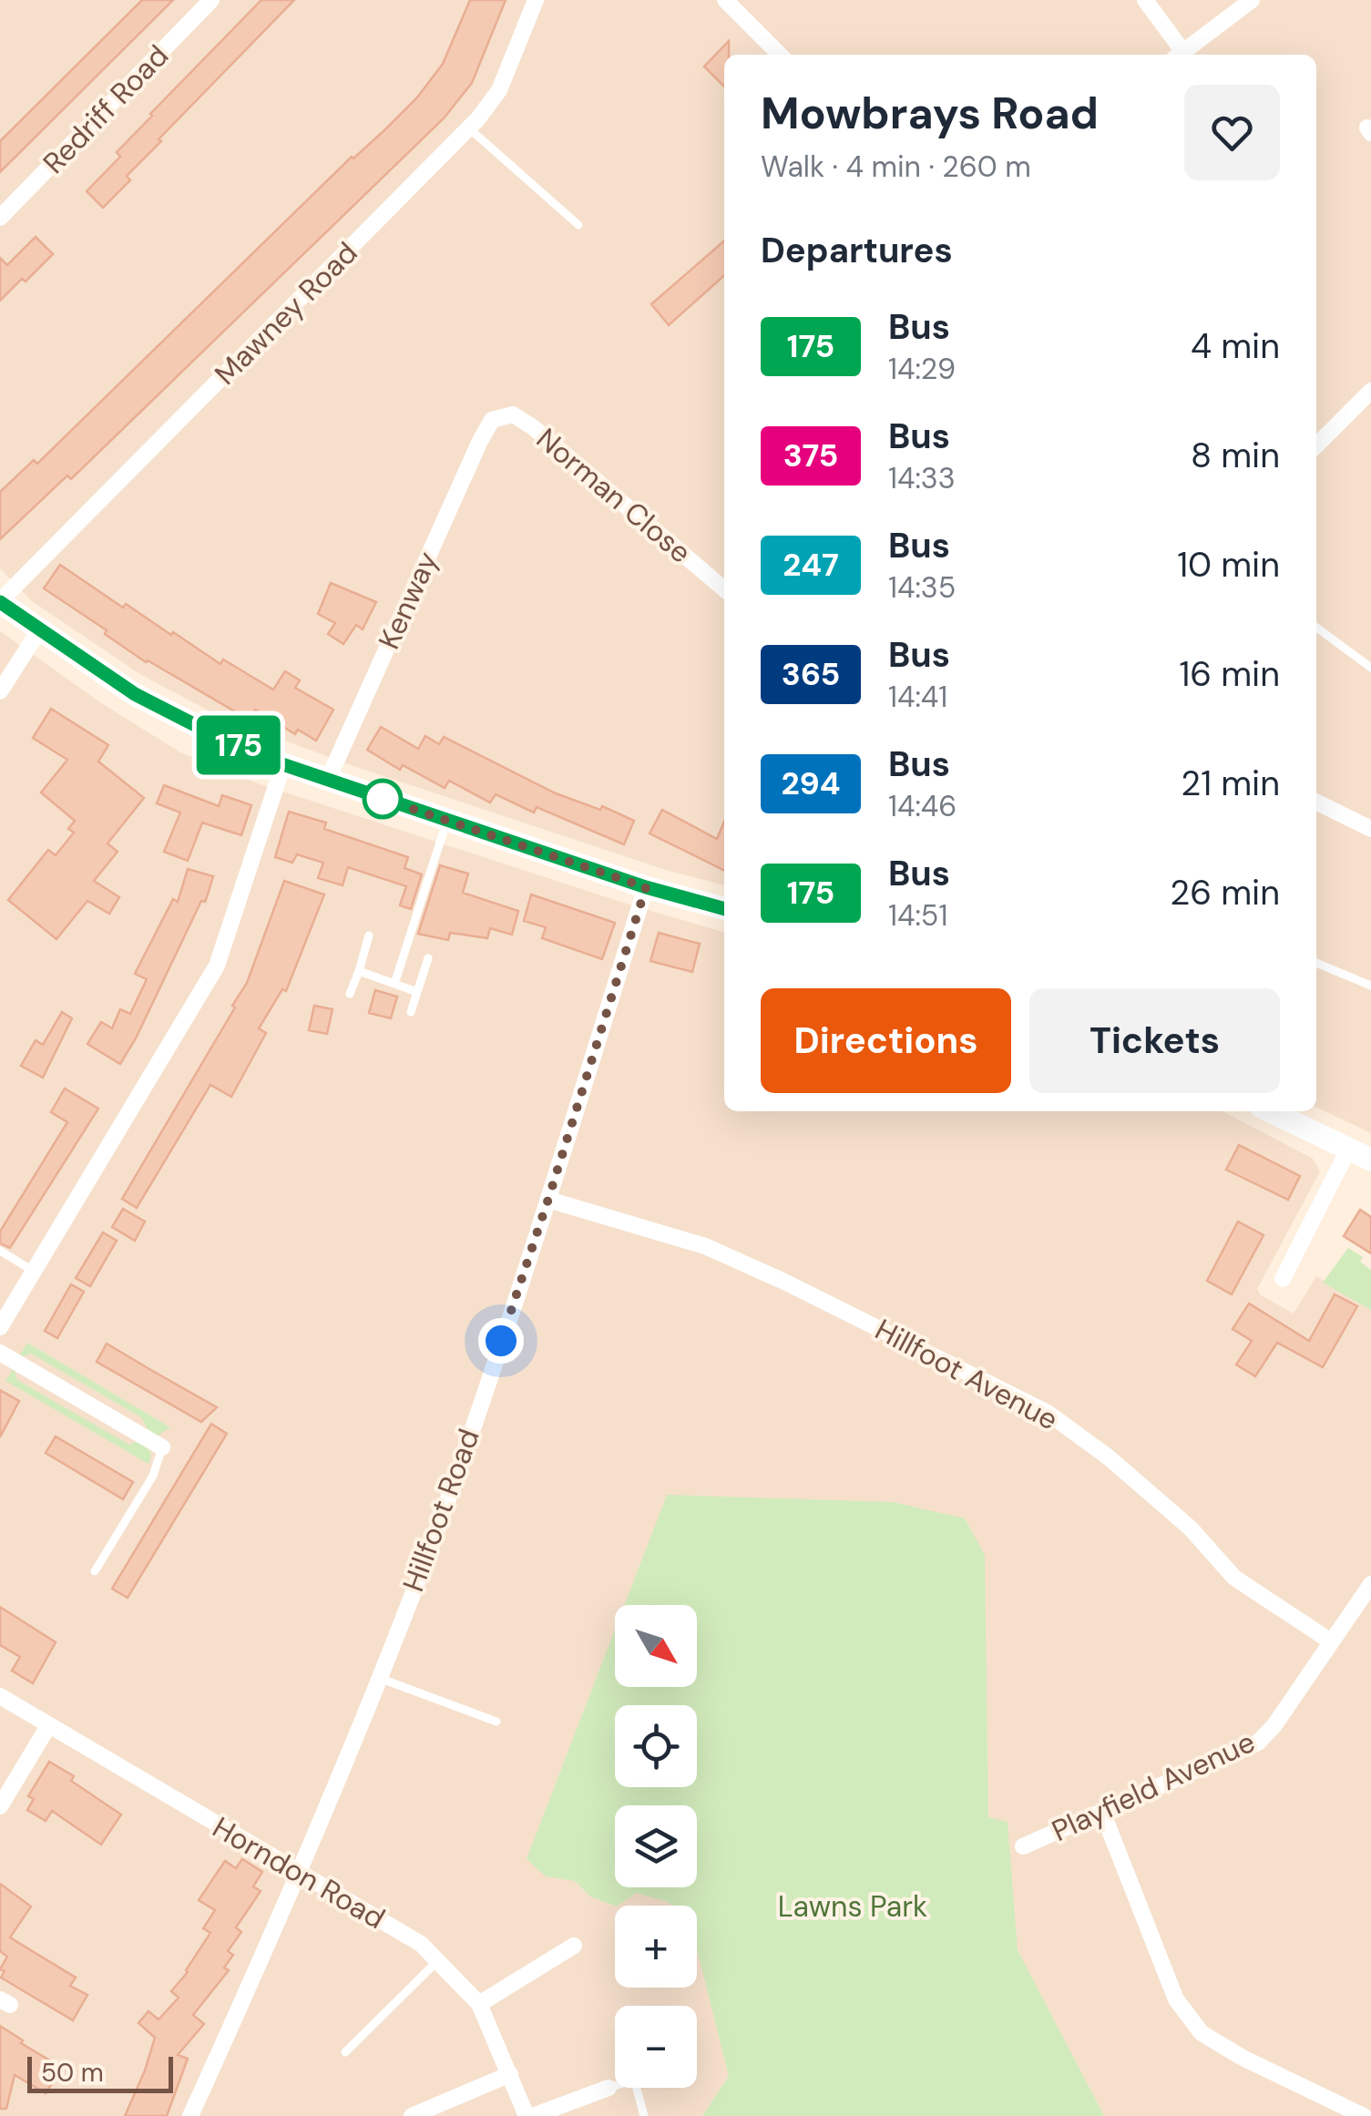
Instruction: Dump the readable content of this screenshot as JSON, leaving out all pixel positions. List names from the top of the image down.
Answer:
{
  "streets": {
    "street": [
      "Redriff Road",
      "Mawney Road",
      "Norman Close",
      "Kenway",
      "Hillfoot Avenue",
      "Hillfoot Road",
      "Playfield Avenue",
      "Horndon Road"
    ]
  },
  "crossings": [
    ["Norman Close", "Kenway"],
    ["Hillfoot Avenue", "Hillfoot Road"],
    ["Hillfoot Avenue", "Playfield Avenue"],
    ["Hillfoot Road", "Horndon Road"]
  ],
  "parks": ["Lawns Park"],
  "lines": ["bus line 175"],
  "scale_bar": "50 m",
  "north": "bottom right",
  "page": {
    "on_map": "175",
    "heading": [
      ["Mowbrays Road", "Walk · 4 min · 260 m"],
      "Departures"
    ],
    "list": [
      {
        "mark": "175",
        "name": "Bus",
        "note": "14:29",
        "value": "4 min"
      },
      {
        "mark": "375",
        "name": "Bus",
        "note": "14:33",
        "value": "8 min"
      },
      {
        "mark": "247",
        "name": "Bus",
        "note": "14:35",
        "value": "10 min"
      },
      {
        "mark": "365",
        "name": "Bus",
        "note": "14:41",
        "value": "16 min"
      },
      {
        "mark": "294",
        "name": "Bus",
        "note": "14:46",
        "value": "21 min"
      },
      {
        "mark": "175",
        "name": "Bus",
        "note": "14:51",
        "value": "26 min"
      }
    ],
    "buttons": ["Directions", "Tickets"],
    "map_buttons": ["+", "−"],
    "scale": "50 m"
  }
}
